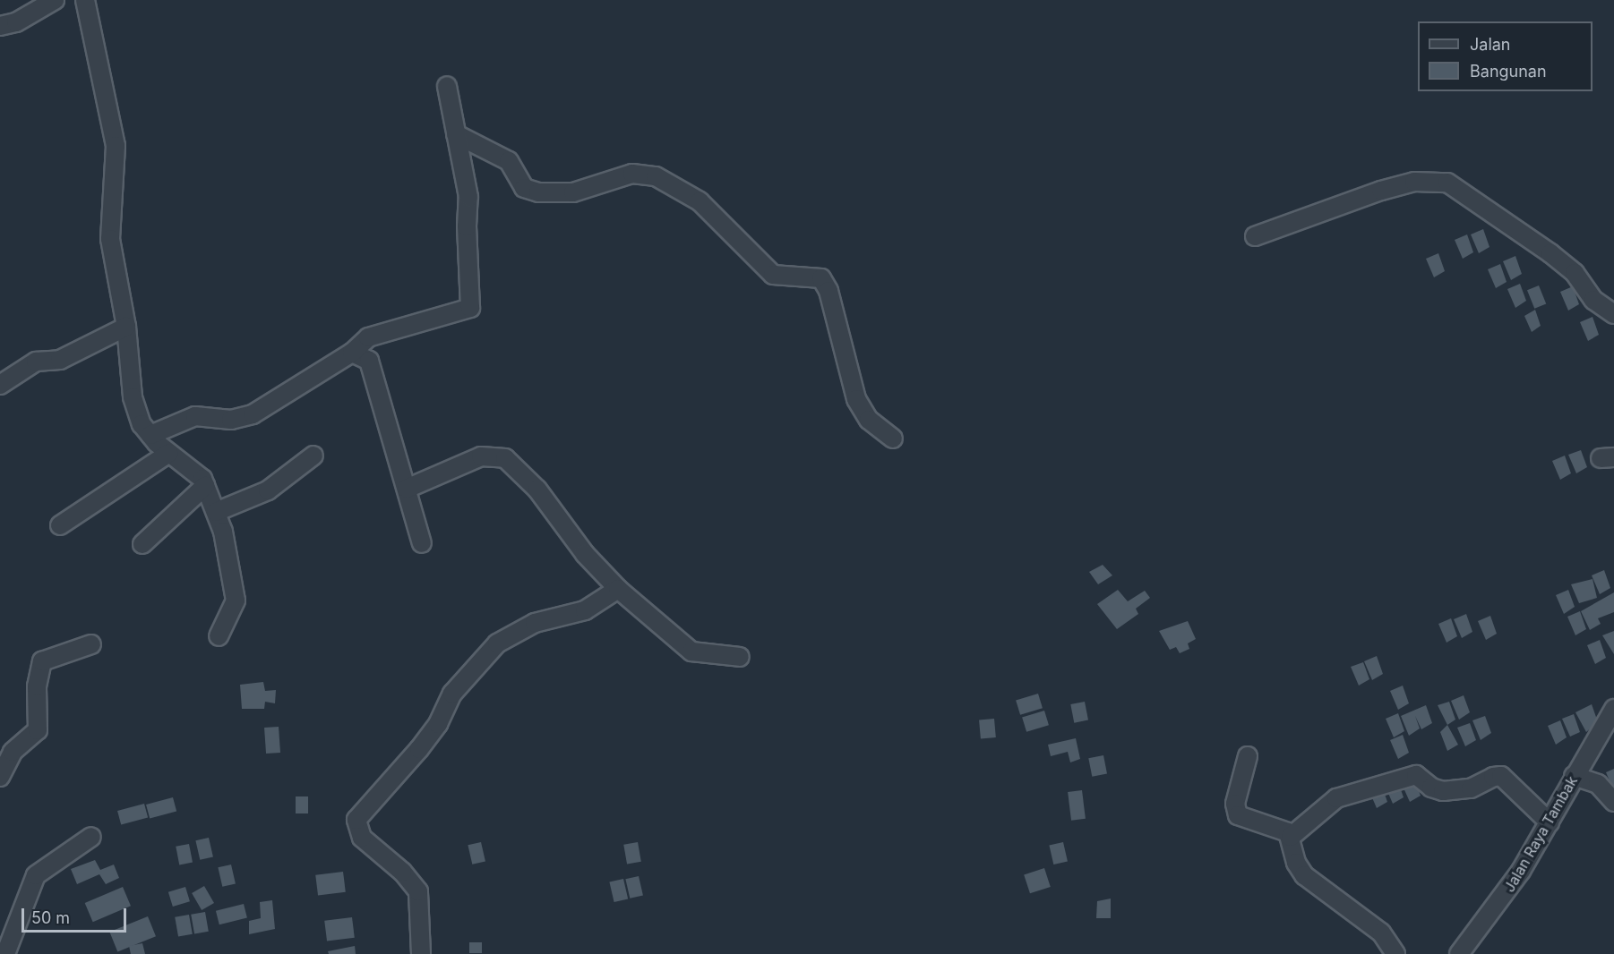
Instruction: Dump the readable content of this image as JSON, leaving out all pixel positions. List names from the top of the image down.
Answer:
{
  "streets": {
    "street": ["Jalan Raya Tambak"]
  },
  "legend": ["Jalan", "Bangunan"],
  "scale_bar": "50 m"
}
